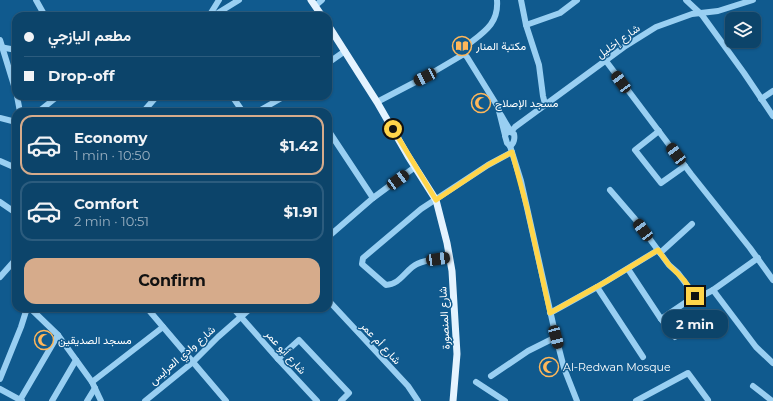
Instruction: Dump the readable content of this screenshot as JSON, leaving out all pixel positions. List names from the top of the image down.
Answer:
{
  "streets": {
    "main road": ["شارع المنصورة"],
    "street": [
      "شارع إخليل",
      "شارع أم عمر",
      "شارع أبو عمر",
      "شارع وادي العرايس"
    ]
  },
  "crossings": [
    ["شارع أبو عمر", "شارع وادي العرايس"]
  ],
  "places": {
    "library": ["مكتبة المنار"],
    "mosque": ["مسجد الإصلاح", "مسجد الصديقين", "Al-Redwan Mosque"]
  },
  "page": {
    "banner": ["مطعم اليازجي", "Drop-off"],
    "list": [
      {
        "name": "Economy",
        "note": "1 min · 10:50",
        "value": "$1.42"
      },
      {
        "name": "Comfort",
        "note": "2 min · 10:51",
        "value": "$1.91"
      }
    ],
    "buttons": "Confirm",
    "bubble": "2 min"
  }
}
